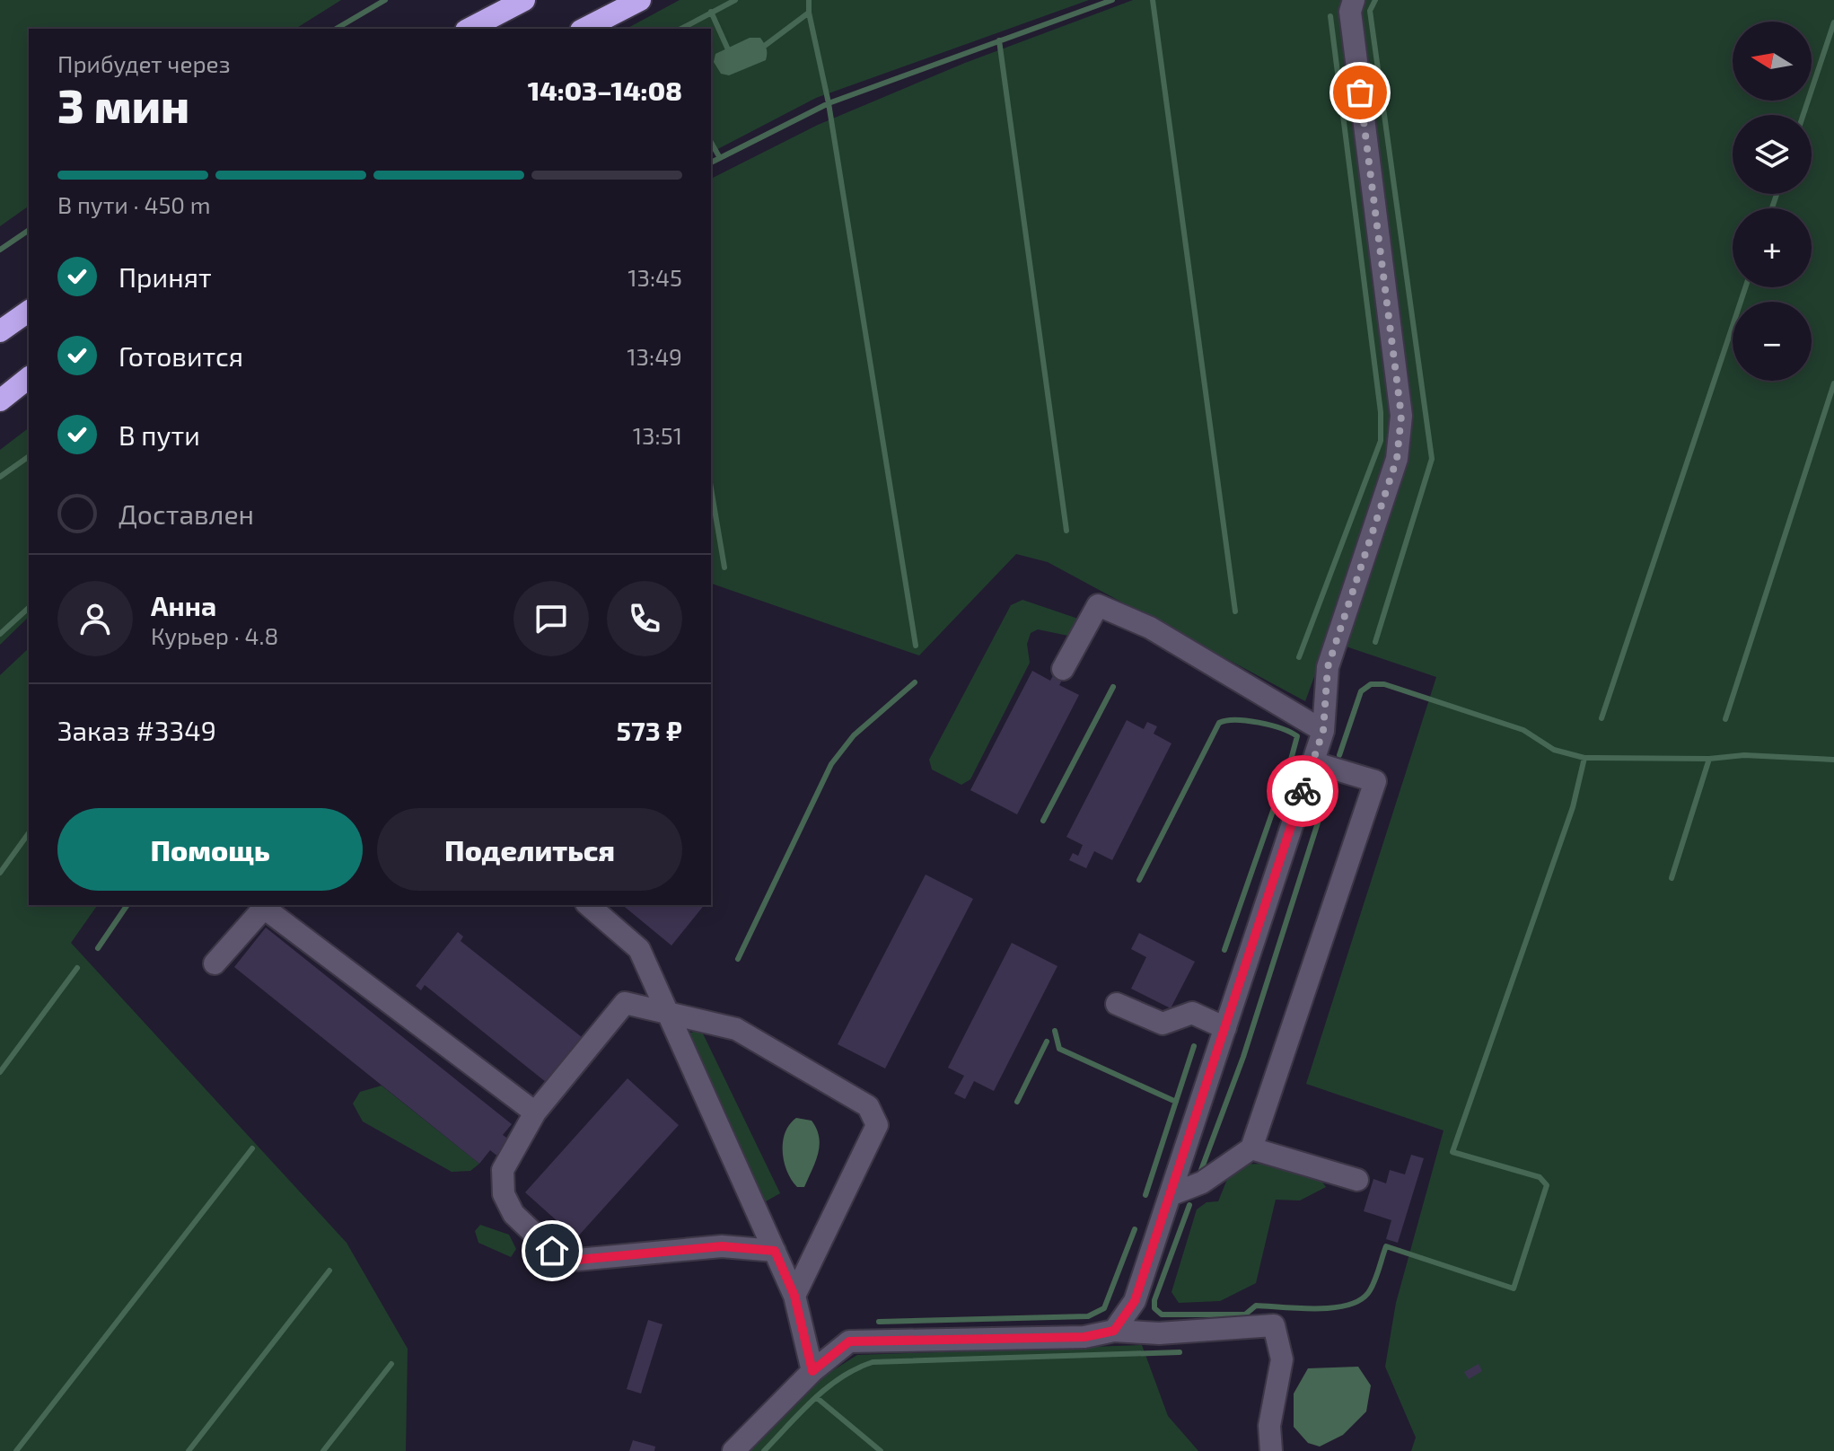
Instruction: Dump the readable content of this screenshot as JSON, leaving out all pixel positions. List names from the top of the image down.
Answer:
{
  "north": "left",
  "page": {
    "map_buttons": ["+", "−"],
    "heading": ["3 мин", "Прибудет через", "14:03–14:08"],
    "panel": [
      "Анна",
      "Курьер · 4.8",
      "Заказ #3349",
      "573 ₽"
    ],
    "bar": "В пути · 450 m",
    "list": [
      ["Принят", "13:45"],
      ["Готовится", "13:49"],
      ["В пути", "13:51"],
      "Доставлен"
    ],
    "buttons": ["Помощь", "Поделиться"]
  }
}
